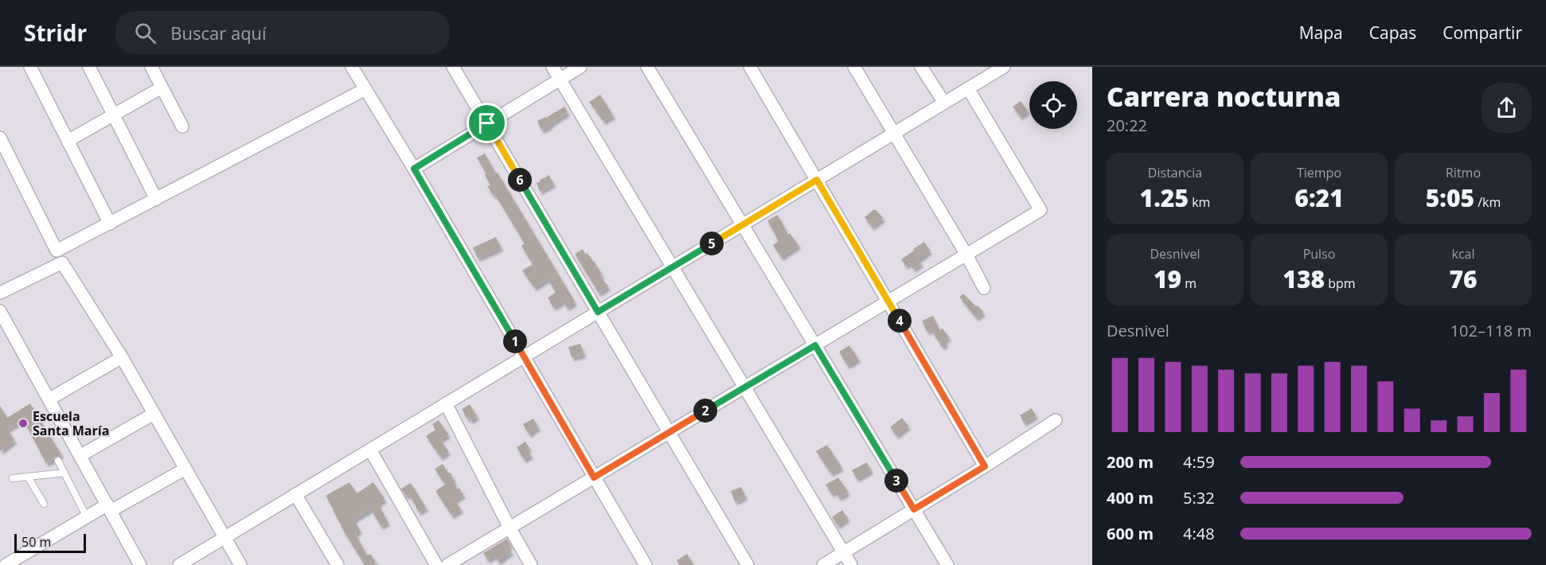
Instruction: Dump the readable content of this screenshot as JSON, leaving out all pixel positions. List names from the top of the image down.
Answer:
{
  "places": ["Escuela Santa María"],
  "scale_bar": "50 m",
  "page": {
    "header": "Stridr",
    "search": "Buscar aquí",
    "nav": ["Mapa", "Capas", "Compartir"],
    "heading": ["Carrera nocturna", "20:22"],
    "stats": [
      ["Distancia", "1.25 km"],
      ["Tiempo", "6:21"],
      ["Ritmo", "5:05 /km"],
      ["Desnivel", "19 m"],
      ["Pulso", "138 bpm"],
      ["kcal", "76"]
    ],
    "pins": [
      "6",
      "5",
      "4",
      "1",
      "2",
      "3"
    ],
    "chart": ["Desnivel", "102–118 m"],
    "list": [
      {
        "name": "200 m",
        "note": "4:59"
      },
      {
        "name": "400 m",
        "note": "5:32"
      },
      {
        "name": "600 m",
        "note": "4:48"
      }
    ],
    "scale": "50 m"
  }
}
